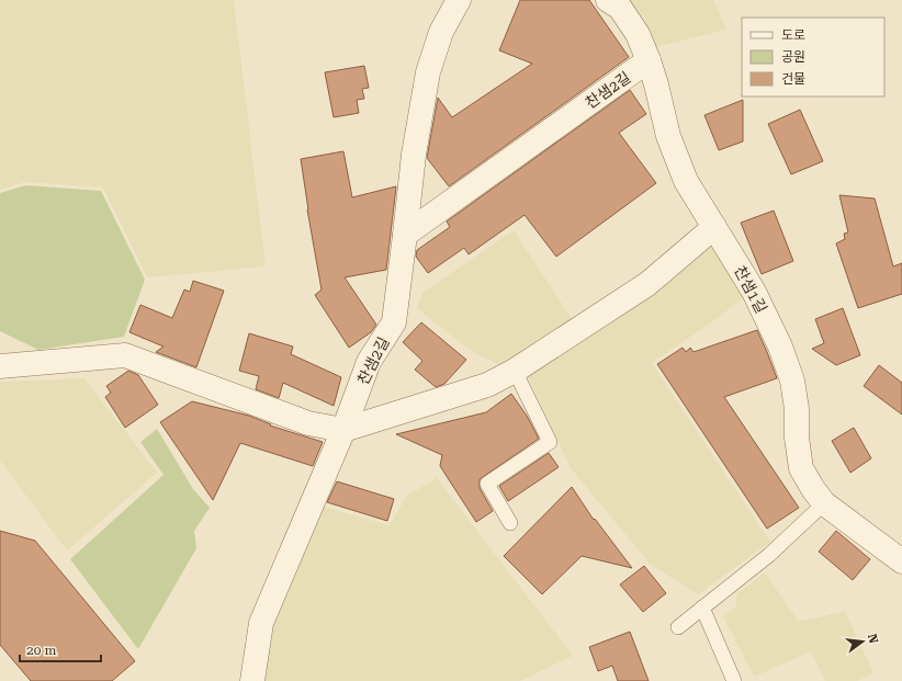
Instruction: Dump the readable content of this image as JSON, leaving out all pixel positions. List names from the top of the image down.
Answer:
{
  "streets": {
    "street": ["찬샘2길", "찬샘1길"]
  },
  "crossings": [
    ["찬샘2길", "찬샘1길"]
  ],
  "legend": ["도로", "공원", "건물"],
  "scale_bar": "20 m",
  "north": "right"
}
